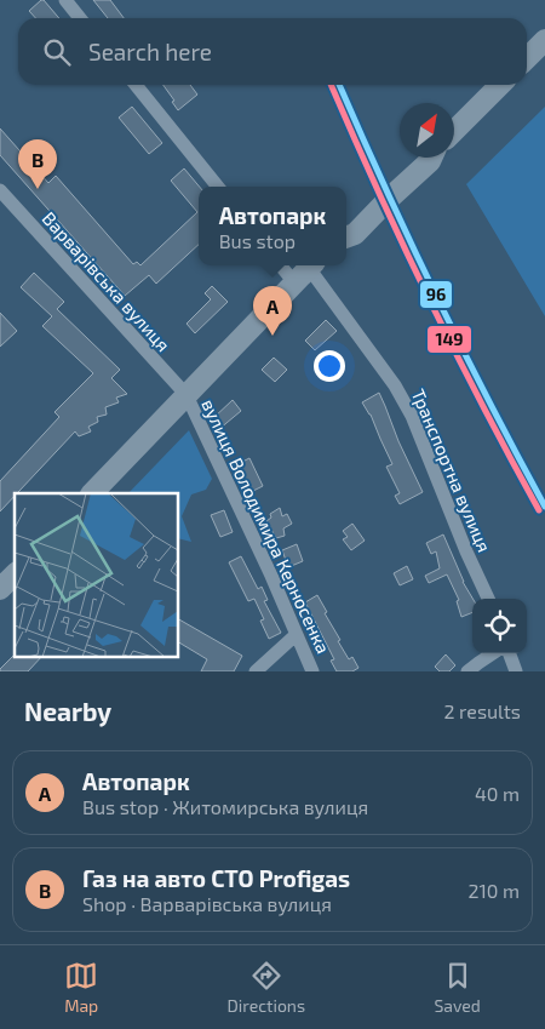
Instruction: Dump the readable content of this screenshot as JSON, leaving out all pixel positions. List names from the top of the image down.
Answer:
{
  "streets": {
    "street": ["Варварівська вулиця", "Транспортна вулиця", "вулиця Володимира Керносенка"]
  },
  "crossings": [
    ["Варварівська вулиця", "вулиця Володимира Керносенка"]
  ],
  "lines": ["transit line 96", "transit line 149"],
  "north": "top right",
  "page": {
    "search": "Search here",
    "pins": ["B", "A"],
    "popup": ["Автопарк", "Bus stop"],
    "heading": ["Nearby", "2 results"],
    "list": [
      {
        "mark": "A",
        "name": "Автопарк",
        "note": "Bus stop · Житомирська вулиця",
        "value": "40 m"
      },
      {
        "mark": "B",
        "name": "Газ на авто СТО Profigas",
        "note": "Shop · Варварівська вулиця",
        "value": "210 m"
      }
    ],
    "nav": ["Map", "Directions", "Saved"]
  }
}
